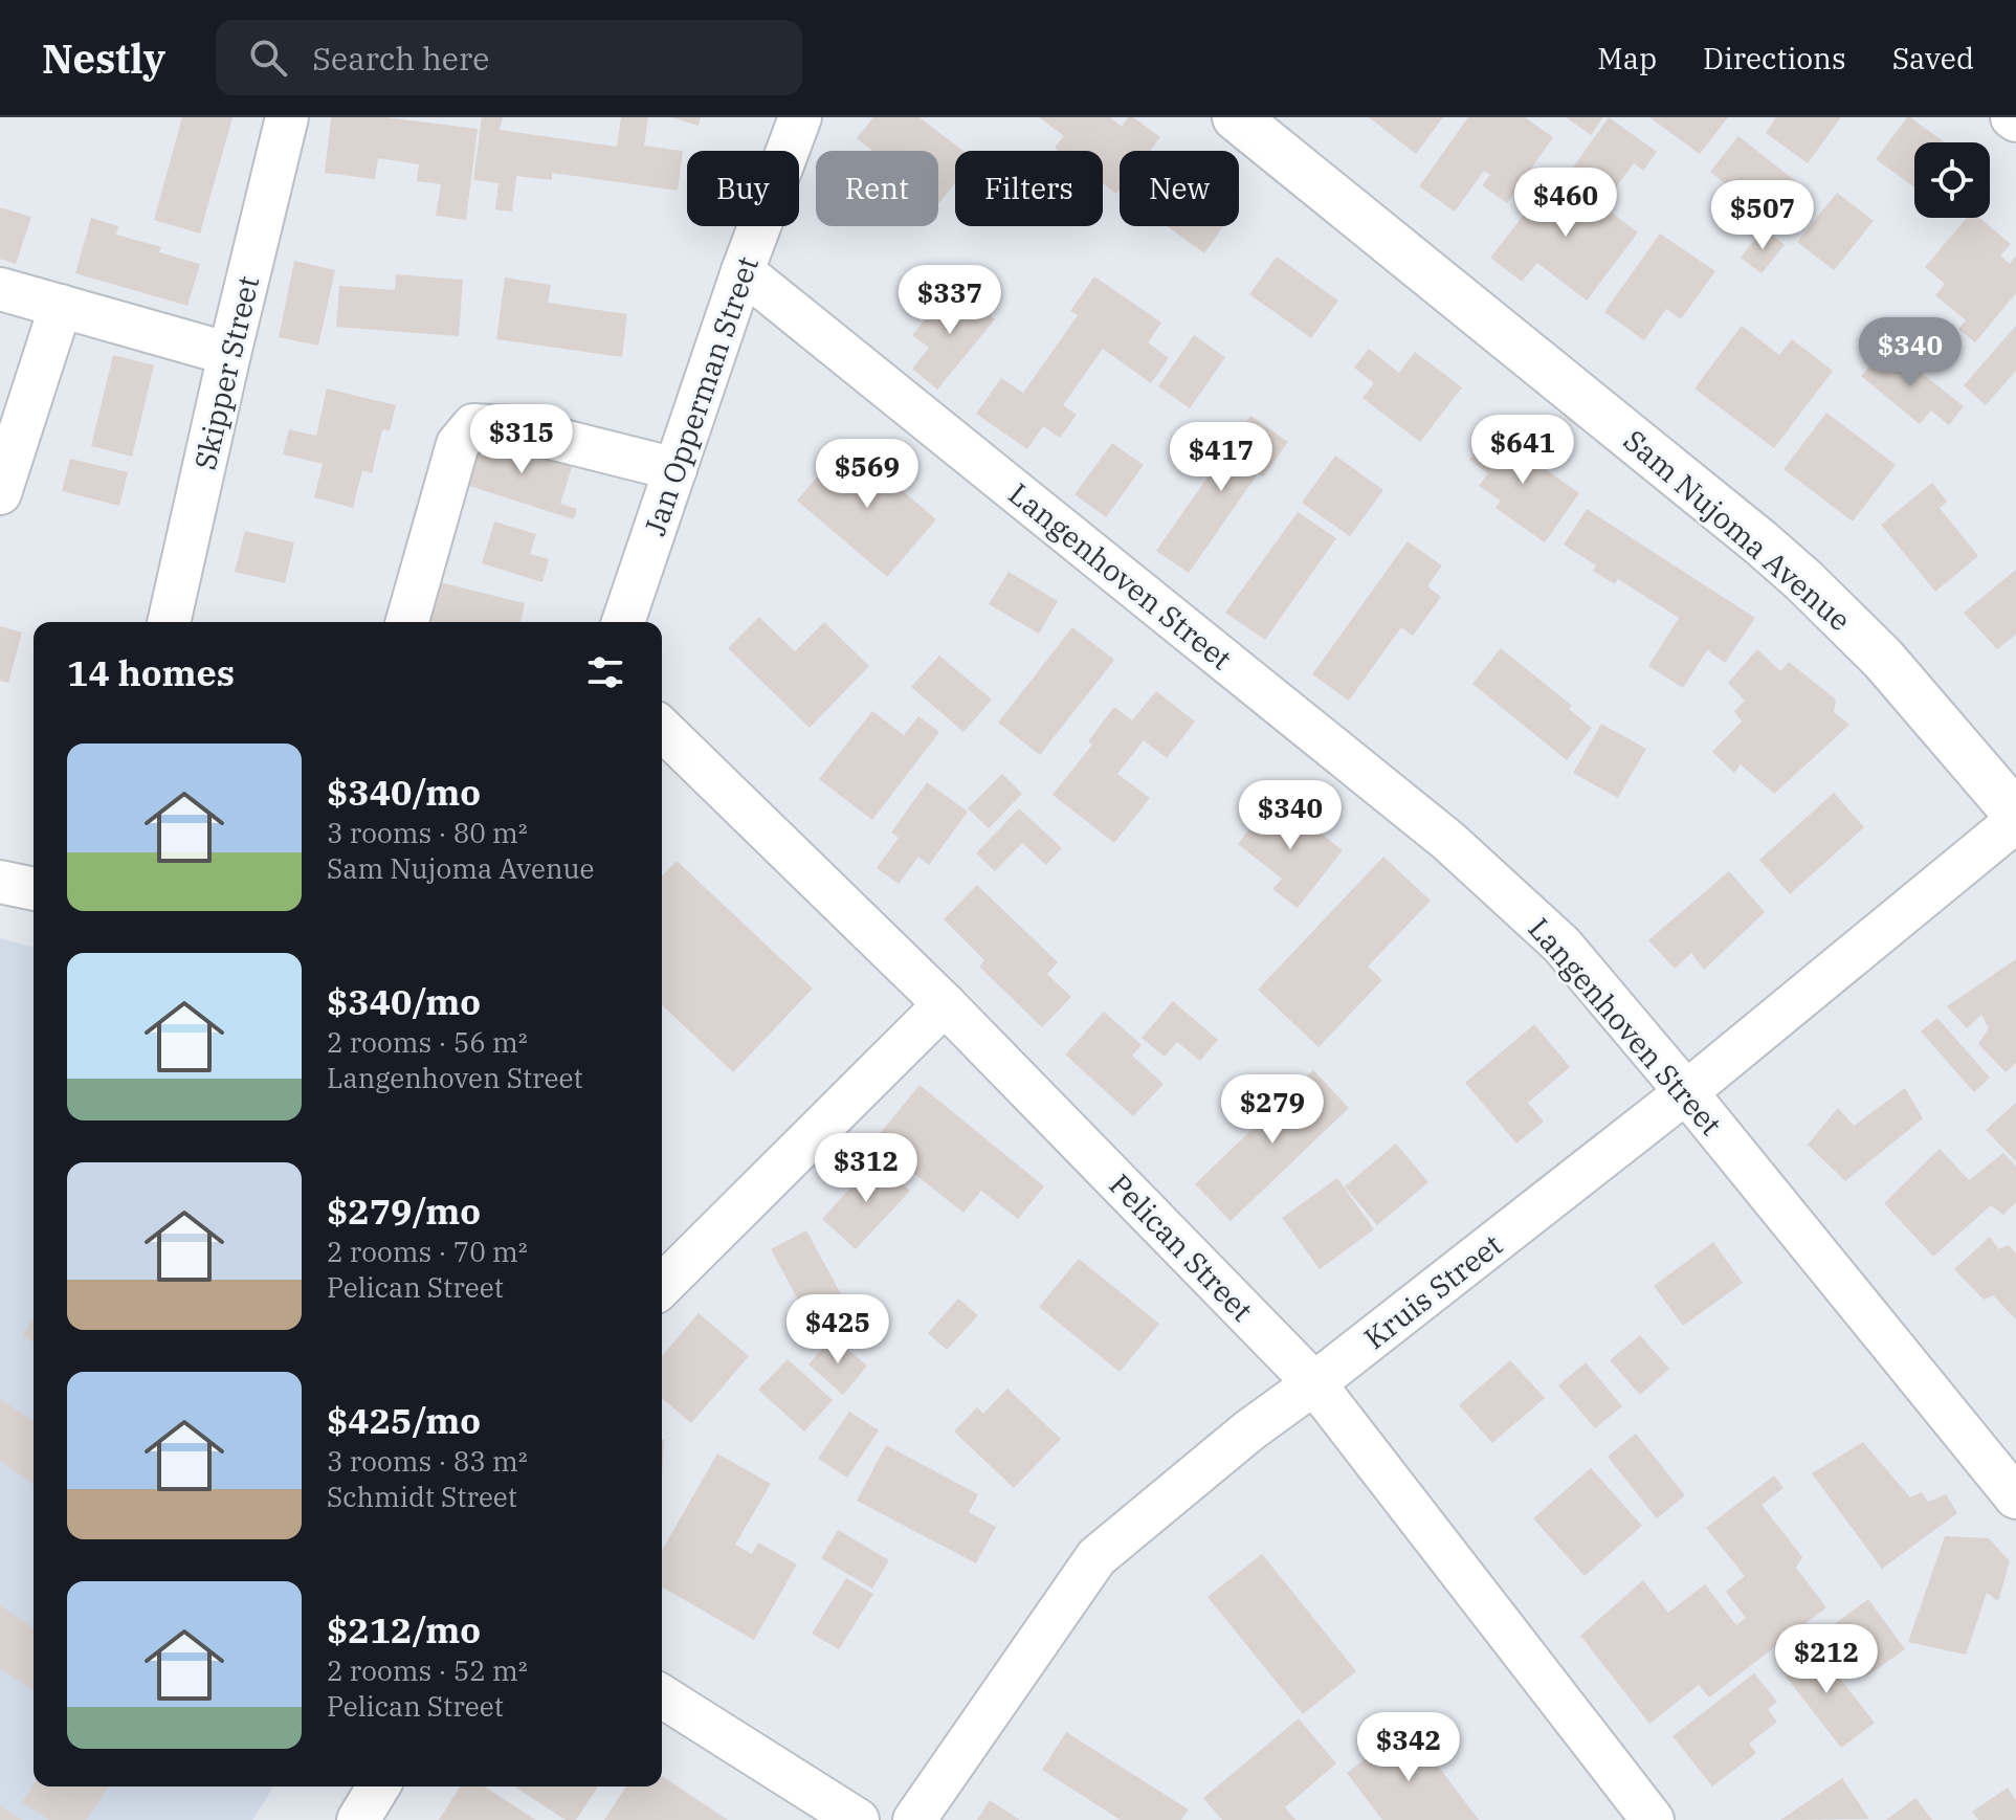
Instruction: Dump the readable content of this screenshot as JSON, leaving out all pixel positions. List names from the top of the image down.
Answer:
{
  "streets": {
    "street": [
      "Skipper Street",
      "Jan Opperman Street",
      "Sam Nujoma Avenue",
      "Langenhoven Street",
      "Pelican Street",
      "Kruis Street"
    ]
  },
  "crossings": [
    ["Jan Opperman Street", "Langenhoven Street"],
    ["Langenhoven Street", "Kruis Street"],
    ["Pelican Street", "Kruis Street"]
  ],
  "page": {
    "header": "Nestly",
    "search": "Search here",
    "nav": ["Map", "Directions", "Saved"],
    "chip": [
      "Buy",
      "Rent",
      "Filters",
      "New"
    ],
    "price": [
      "$460",
      "$507",
      "$337",
      "$340",
      "$315",
      "$641",
      "$417",
      "$569",
      "$340",
      "$279",
      "$312",
      "$425",
      "$212",
      "$342"
    ],
    "heading": "14 homes",
    "list": [
      {
        "name": "$340/mo",
        "note": "3 rooms · 80 m² · Sam Nujoma Avenue"
      },
      {
        "name": "$340/mo",
        "note": "2 rooms · 56 m² · Langenhoven Street"
      },
      {
        "name": "$279/mo",
        "note": "2 rooms · 70 m² · Pelican Street"
      },
      {
        "name": "$425/mo",
        "note": "3 rooms · 83 m² · Schmidt Street"
      },
      {
        "name": "$212/mo",
        "note": "2 rooms · 52 m² · Pelican Street"
      }
    ]
  }
}
